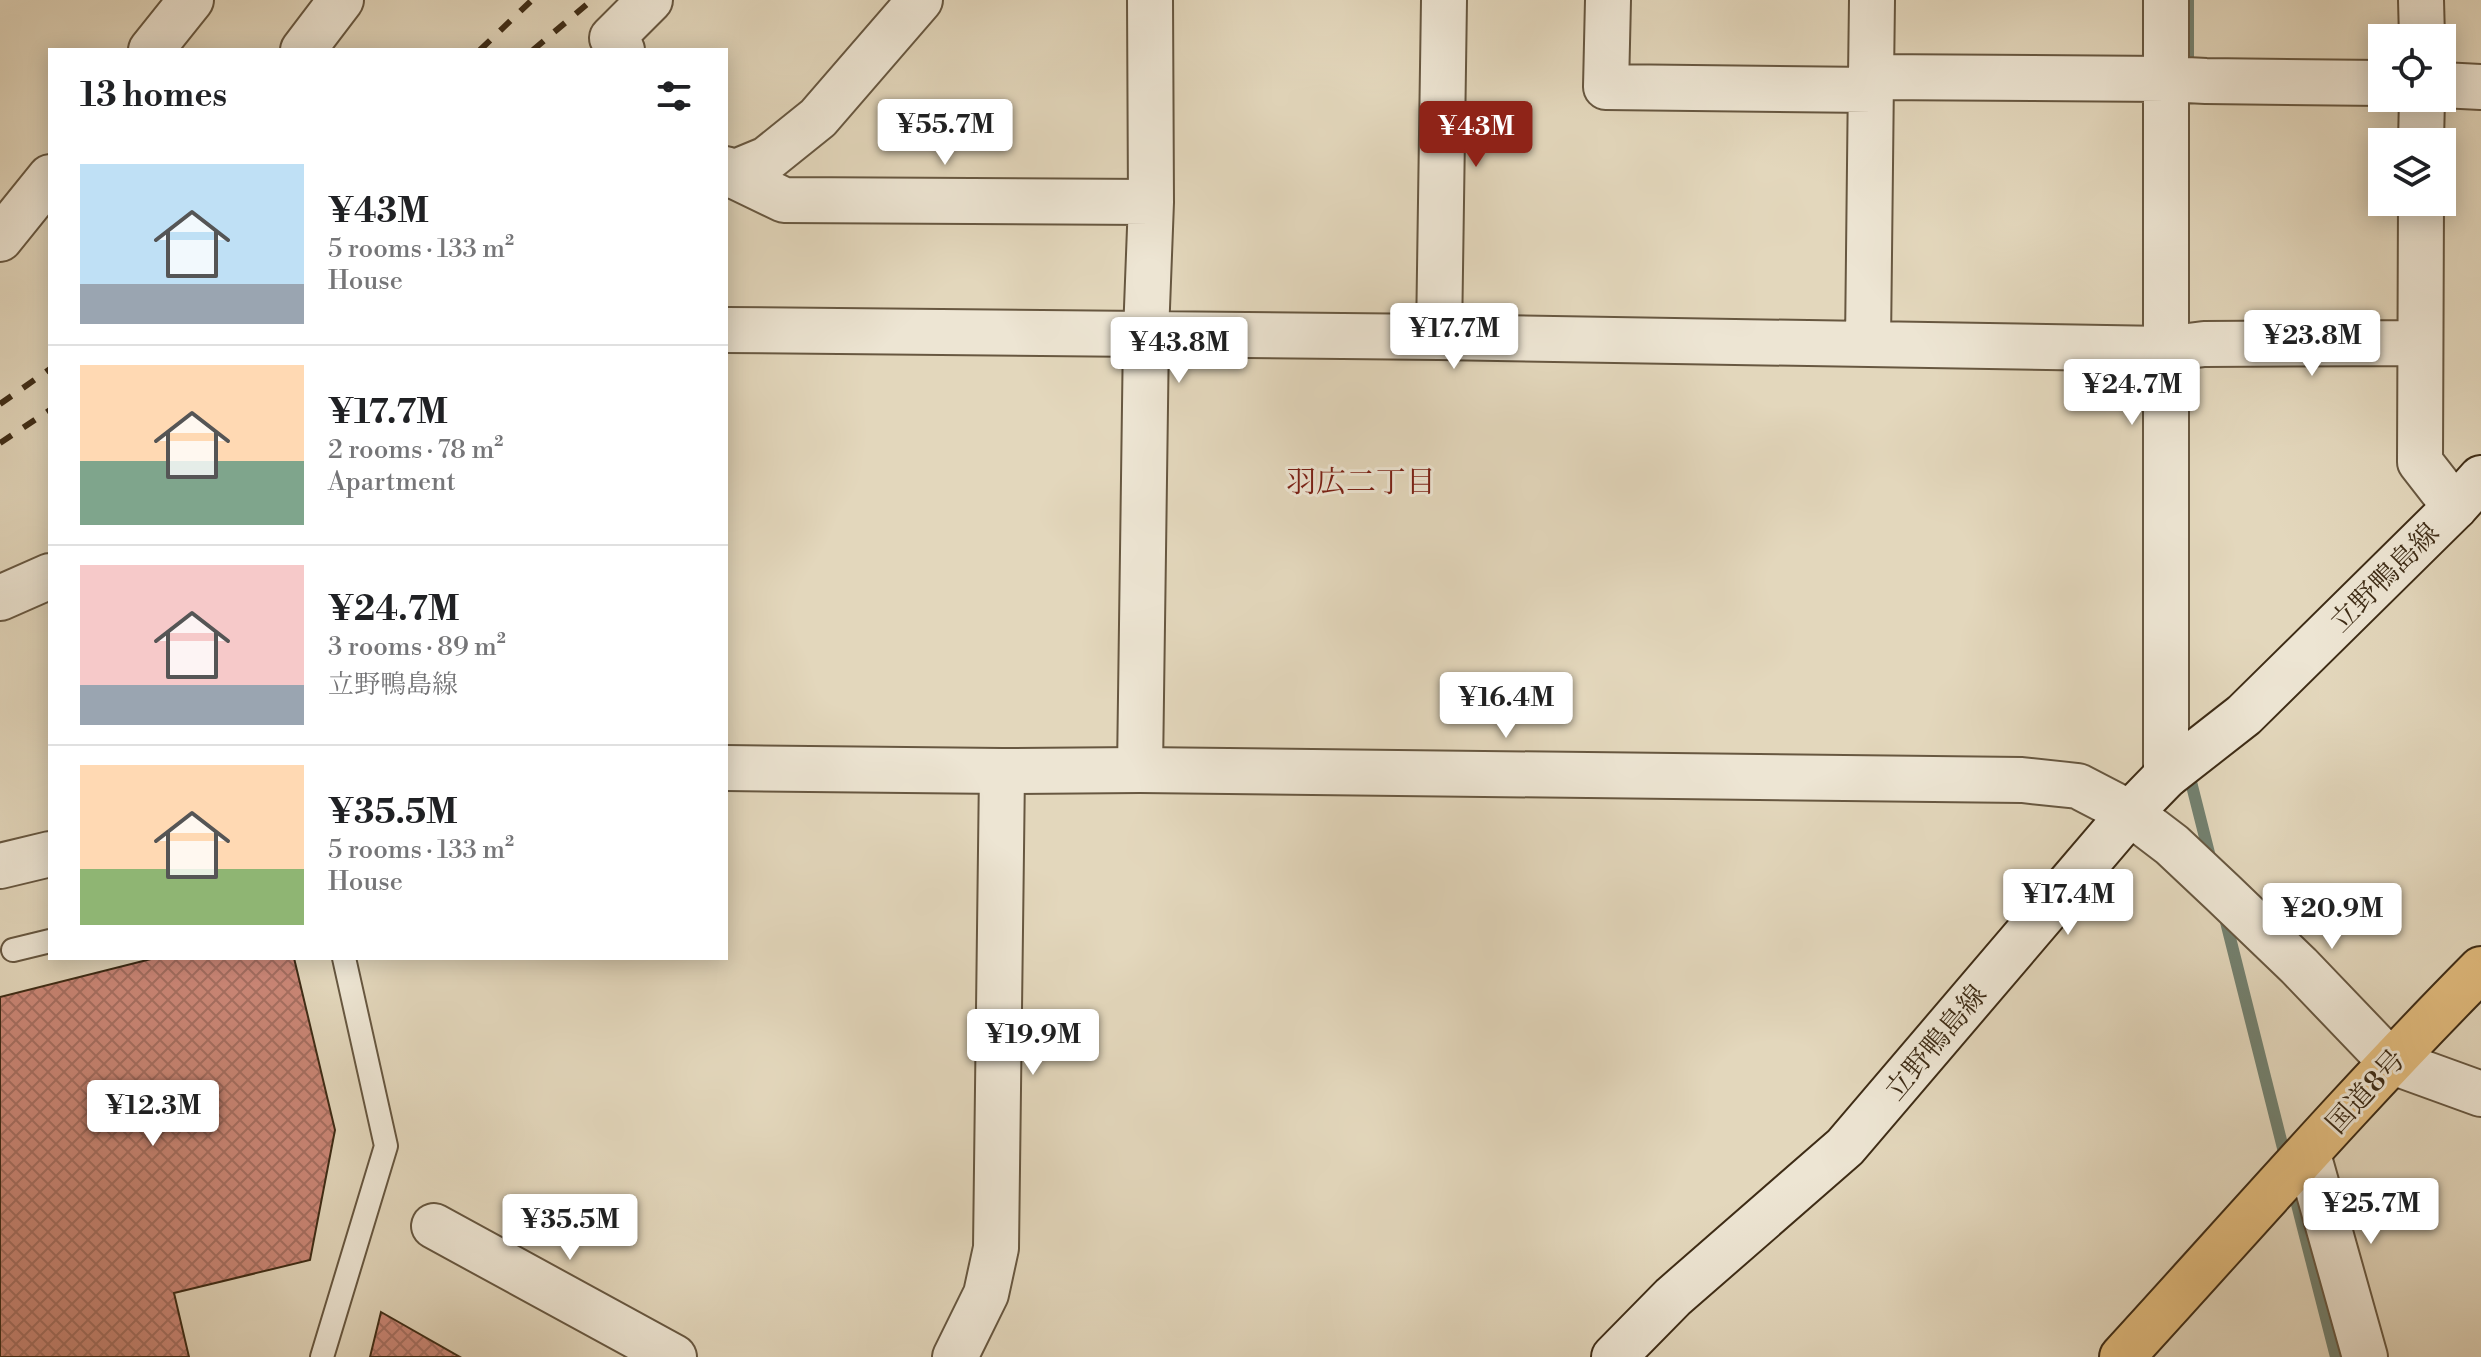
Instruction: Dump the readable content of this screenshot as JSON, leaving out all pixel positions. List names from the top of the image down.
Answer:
{
  "streets": {
    "highway": ["国道8号"],
    "street": ["立野鴨島線"]
  },
  "districts": ["羽広二丁目"],
  "page": {
    "heading": "13 homes",
    "price": [
      "¥55.7M",
      "¥43M",
      "¥17.7M",
      "¥23.8M",
      "¥43.8M",
      "¥24.7M",
      "¥16.4M",
      "¥17.4M",
      "¥20.9M",
      "¥19.9M",
      "¥12.3M",
      "¥25.7M",
      "¥35.5M"
    ],
    "list": [
      {
        "name": "¥43M",
        "note": "5 rooms · 133 m² · House"
      },
      {
        "name": "¥17.7M",
        "note": "2 rooms · 78 m² · Apartment"
      },
      {
        "name": "¥24.7M",
        "note": "3 rooms · 89 m² · 立野鴨島線"
      },
      {
        "name": "¥35.5M",
        "note": "5 rooms · 133 m² · House"
      }
    ]
  }
}
